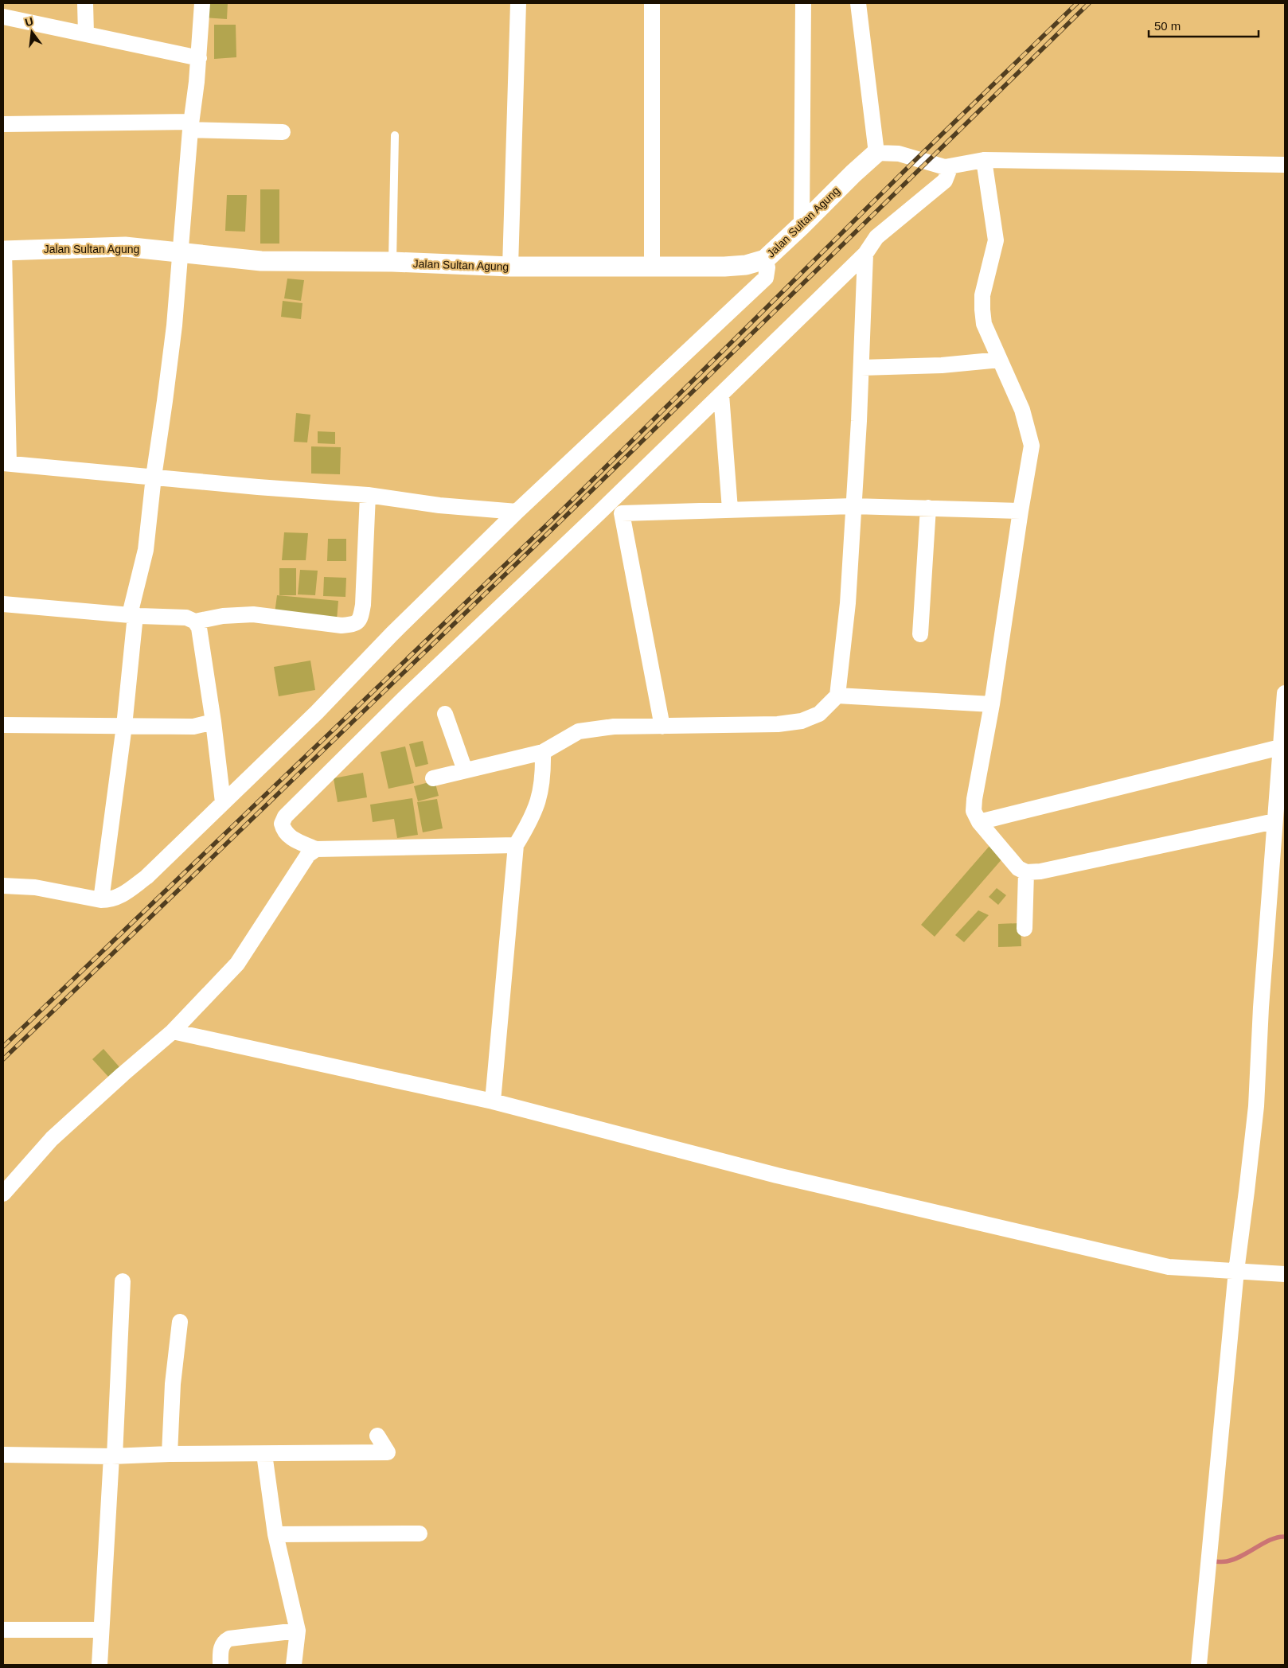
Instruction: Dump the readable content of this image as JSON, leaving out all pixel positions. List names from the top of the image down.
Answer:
{
  "streets": {
    "street": ["Jalan Sultan Agung"]
  },
  "scale_bar": "50 m",
  "north": "top"
}
